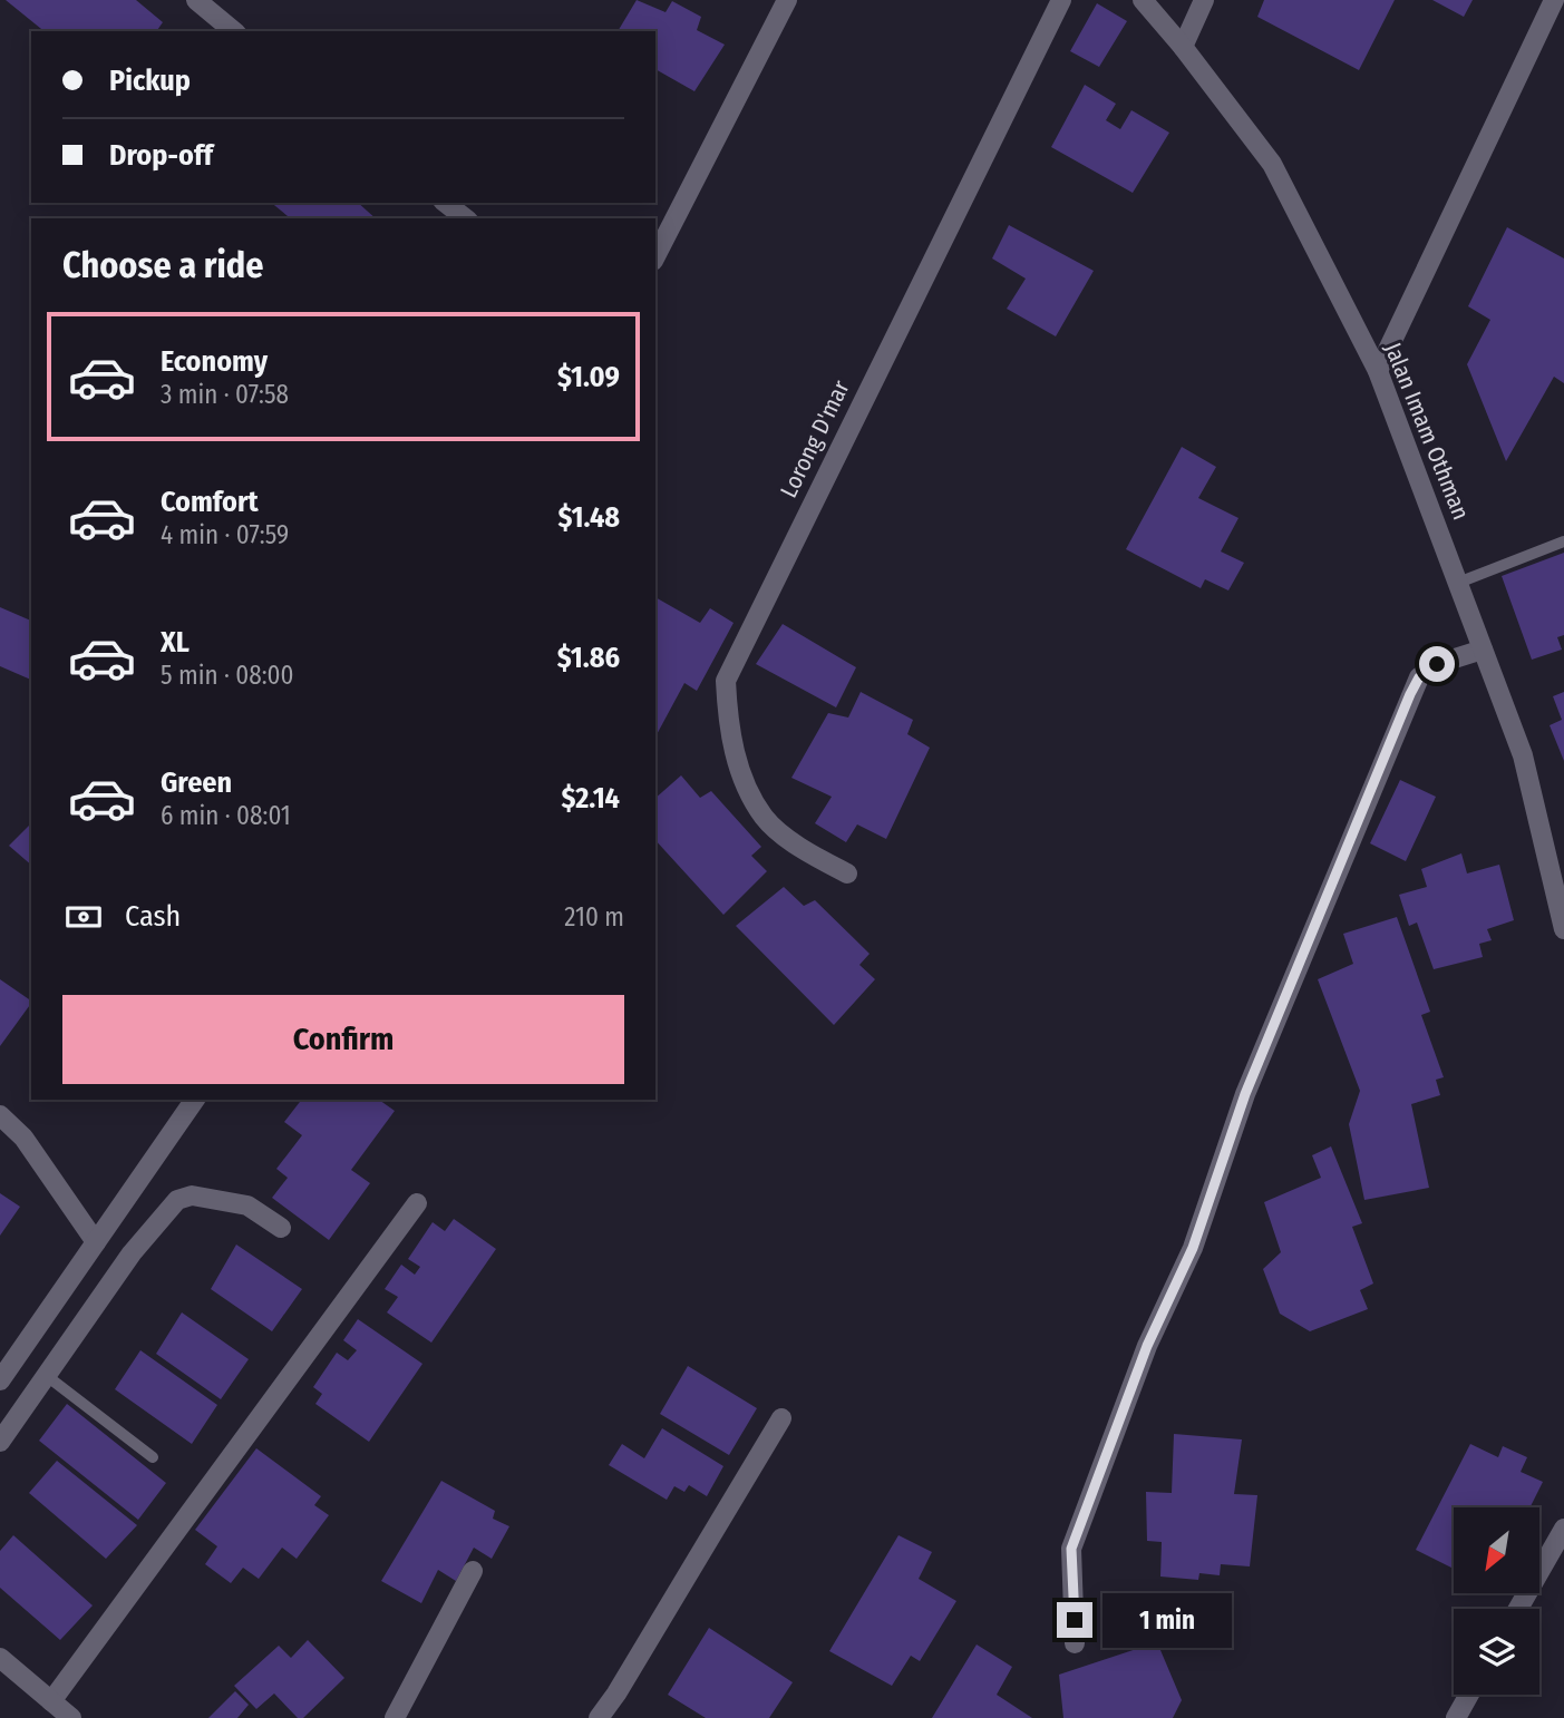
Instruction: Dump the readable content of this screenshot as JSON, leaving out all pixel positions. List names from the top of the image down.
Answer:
{
  "streets": {
    "street": ["Jalan Imam Othman", "Lorong D'mar"]
  },
  "north": "bottom left",
  "page": {
    "banner": ["Pickup", "Drop-off"],
    "heading": "Choose a ride",
    "list": [
      {
        "name": "Economy",
        "note": "3 min · 07:58",
        "value": "$1.09"
      },
      {
        "name": "Comfort",
        "note": "4 min · 07:59",
        "value": "$1.48"
      },
      {
        "name": "XL",
        "note": "5 min · 08:00",
        "value": "$1.86"
      },
      {
        "name": "Green",
        "note": "6 min · 08:01",
        "value": "$2.14"
      }
    ],
    "pay": ["Cash", "210 m"],
    "buttons": "Confirm",
    "bubble": "1 min"
  }
}
